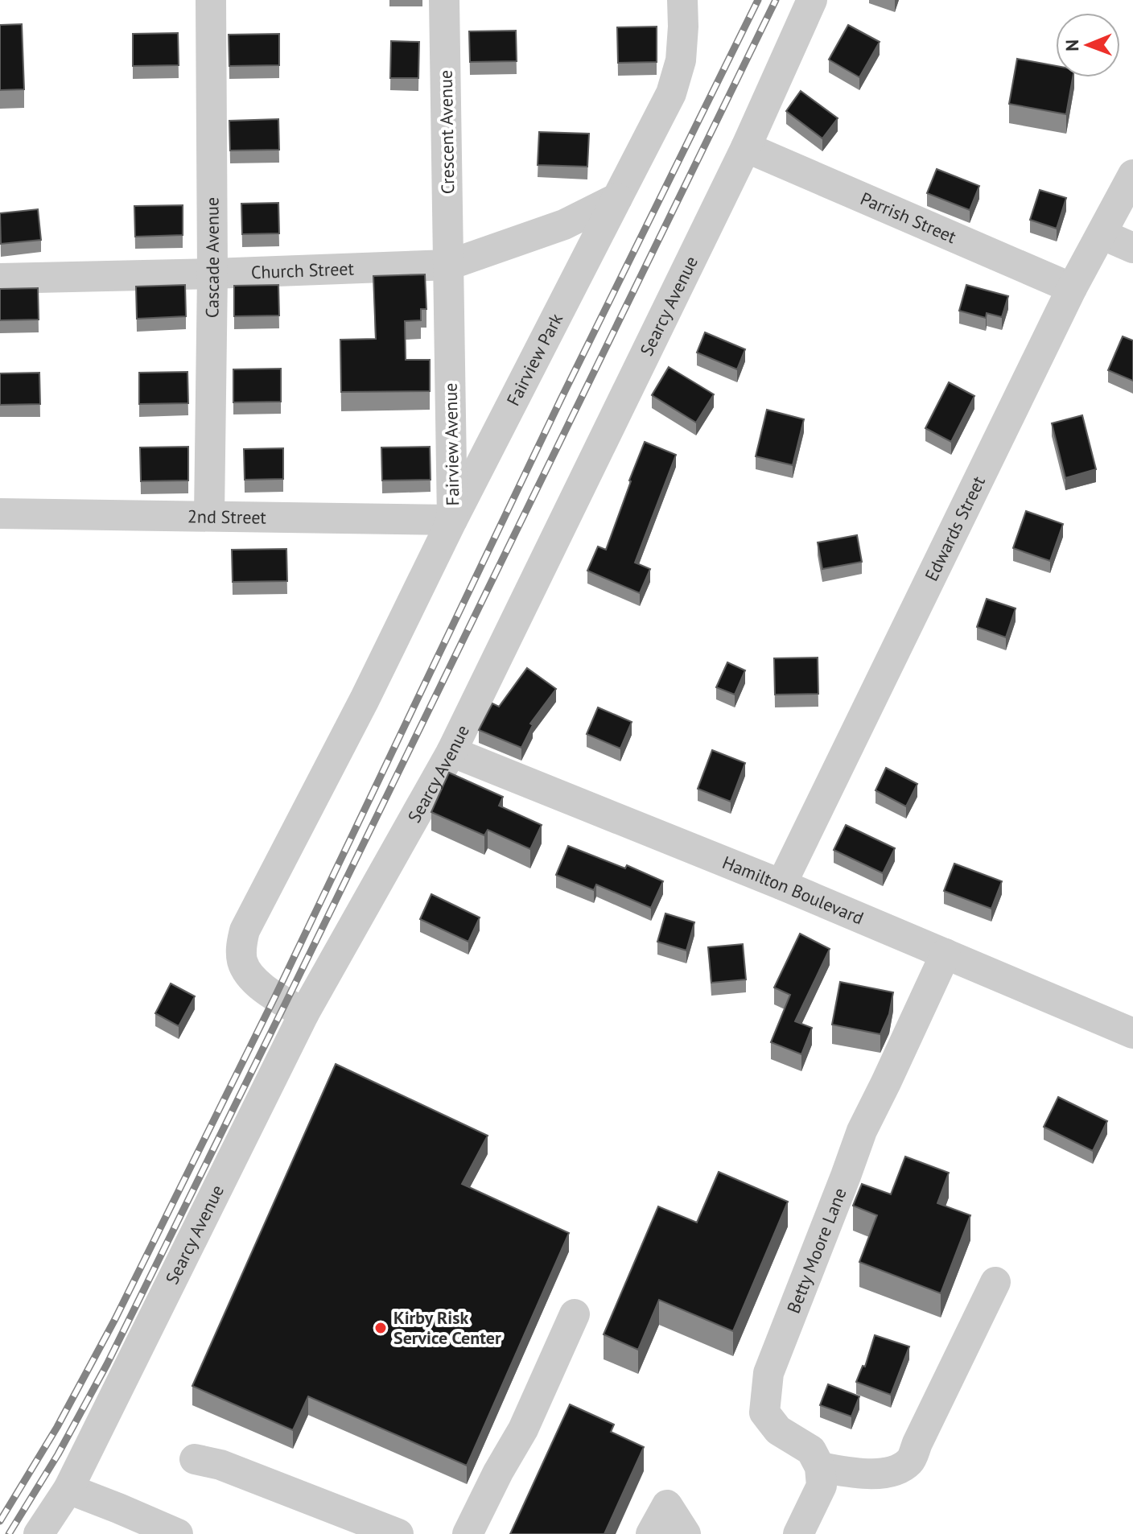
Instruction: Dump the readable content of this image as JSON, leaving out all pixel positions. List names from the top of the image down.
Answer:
{
  "streets": {
    "street": [
      "Crescent Avenue",
      "Parrish Street",
      "Cascade Avenue",
      "Church Street",
      "Searcy Avenue",
      "Fairview Park",
      "Fairview Avenue",
      "2nd Street",
      "Edwards Street",
      "Hamilton Boulevard",
      "Betty Moore Lane"
    ]
  },
  "crossings": [
    ["Crescent Avenue", "Church Street"],
    ["Crescent Avenue", "Fairview Avenue"],
    ["Parrish Street", "Searcy Avenue"],
    ["Parrish Street", "Edwards Street"],
    ["Cascade Avenue", "Church Street"],
    ["Cascade Avenue", "2nd Street"],
    ["Church Street", "Fairview Avenue"],
    ["Searcy Avenue", "Fairview Avenue"],
    ["Searcy Avenue", "Hamilton Boulevard"],
    ["Fairview Park", "Fairview Avenue"],
    ["Fairview Park", "2nd Street"],
    ["Fairview Avenue", "2nd Street"],
    ["Edwards Street", "Hamilton Boulevard"],
    ["Hamilton Boulevard", "Betty Moore Lane"]
  ],
  "places": ["Kirby Risk Service Center"],
  "north": "left"
}
